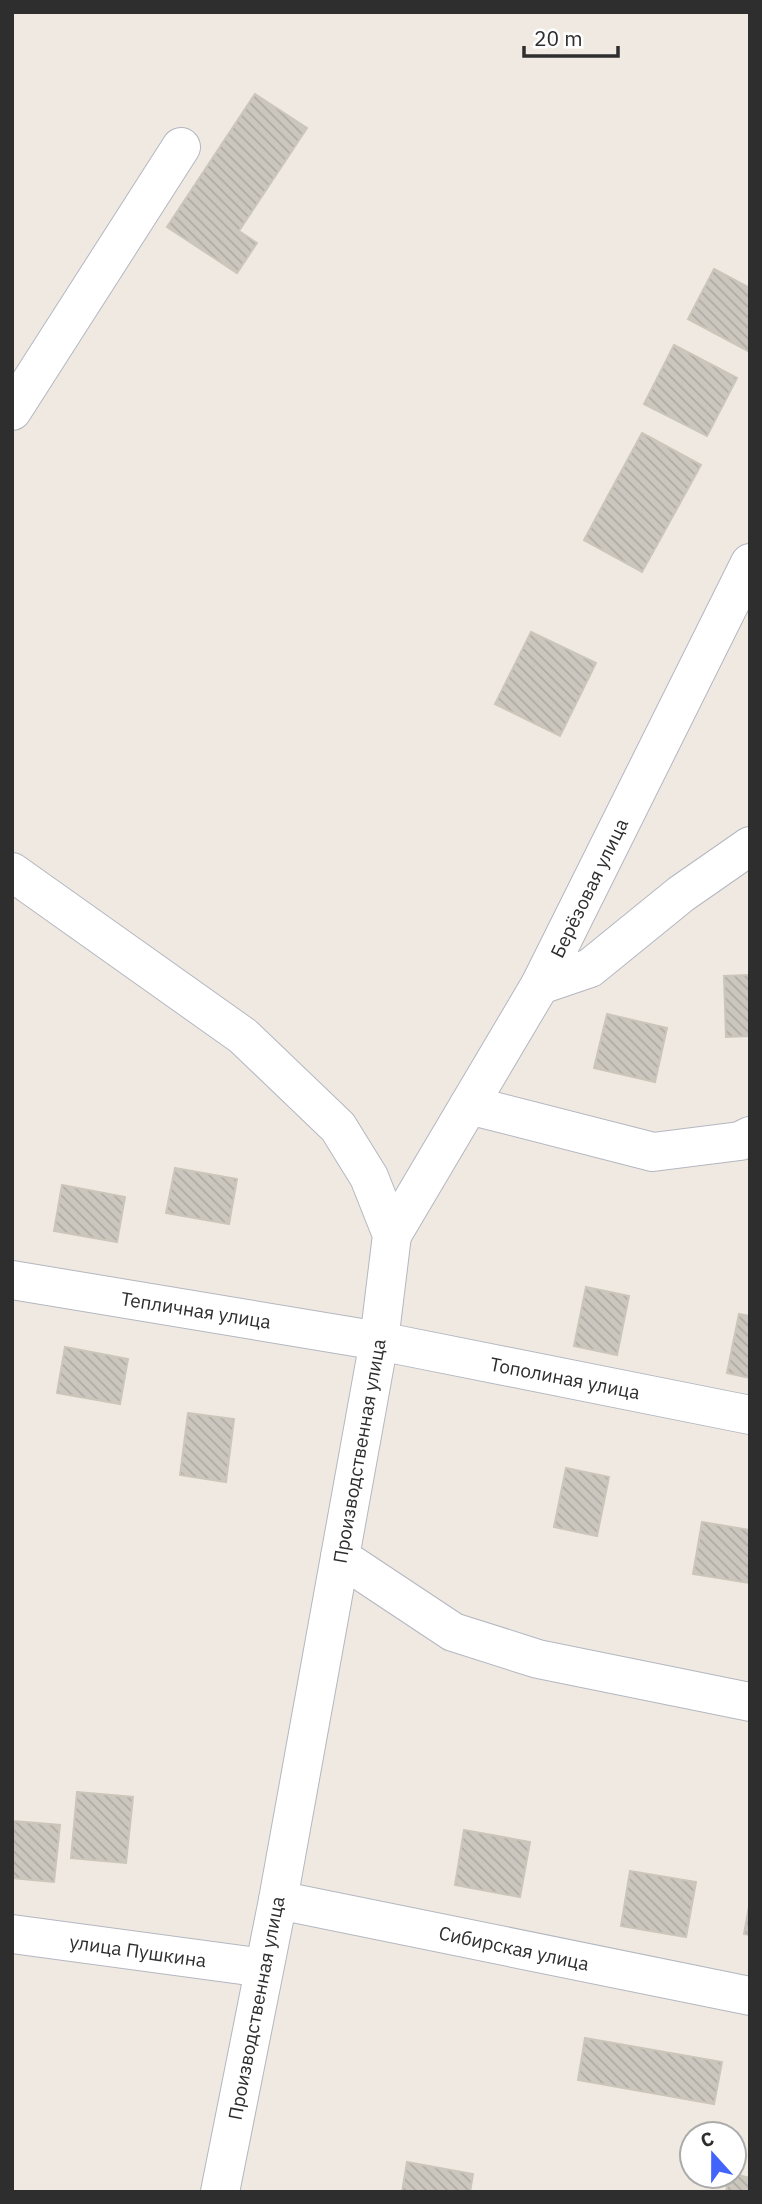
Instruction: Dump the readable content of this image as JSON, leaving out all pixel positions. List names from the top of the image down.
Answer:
{
  "streets": {
    "street": [
      "Берёзовая улица",
      "Тепличная улица",
      "Тополиная улица",
      "Производственная улица",
      "Сибирская улица",
      "улица Пушкина"
    ]
  },
  "crossings": [
    ["Тепличная улица", "Тополиная улица"],
    ["Тепличная улица", "Производственная улица"],
    ["Тополиная улица", "Производственная улица"],
    ["Производственная улица", "Сибирская улица"],
    ["Производственная улица", "улица Пушкина"]
  ],
  "scale_bar": "20 m",
  "north": "top"
}
